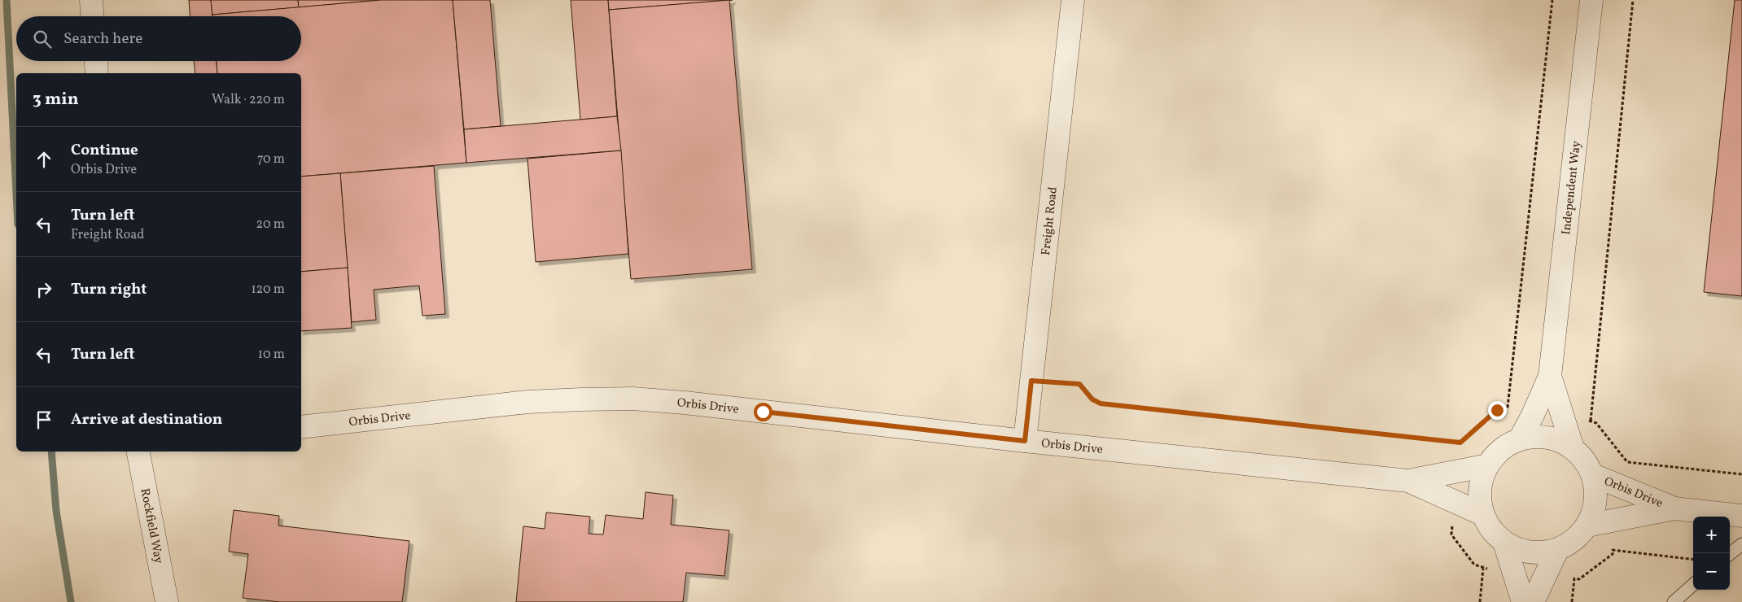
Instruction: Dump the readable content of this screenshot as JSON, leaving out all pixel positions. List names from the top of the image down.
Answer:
{
  "streets": {
    "street": [
      "Independent Way",
      "Freight Road",
      "Orbis Drive",
      "Rockfield Way"
    ]
  },
  "crossings": [
    ["Independent Way", "Orbis Drive"],
    ["Freight Road", "Orbis Drive"]
  ],
  "page": {
    "search": "Search here",
    "heading": ["3 min", "Walk · 220 m"],
    "list": [
      ["Continue", "Orbis Drive", "70 m"],
      ["Turn left", "Freight Road", "20 m"],
      ["Turn right", "120 m"],
      ["Turn left", "10 m"],
      "Arrive at destination"
    ],
    "map_buttons": ["+", "−"]
  }
}
